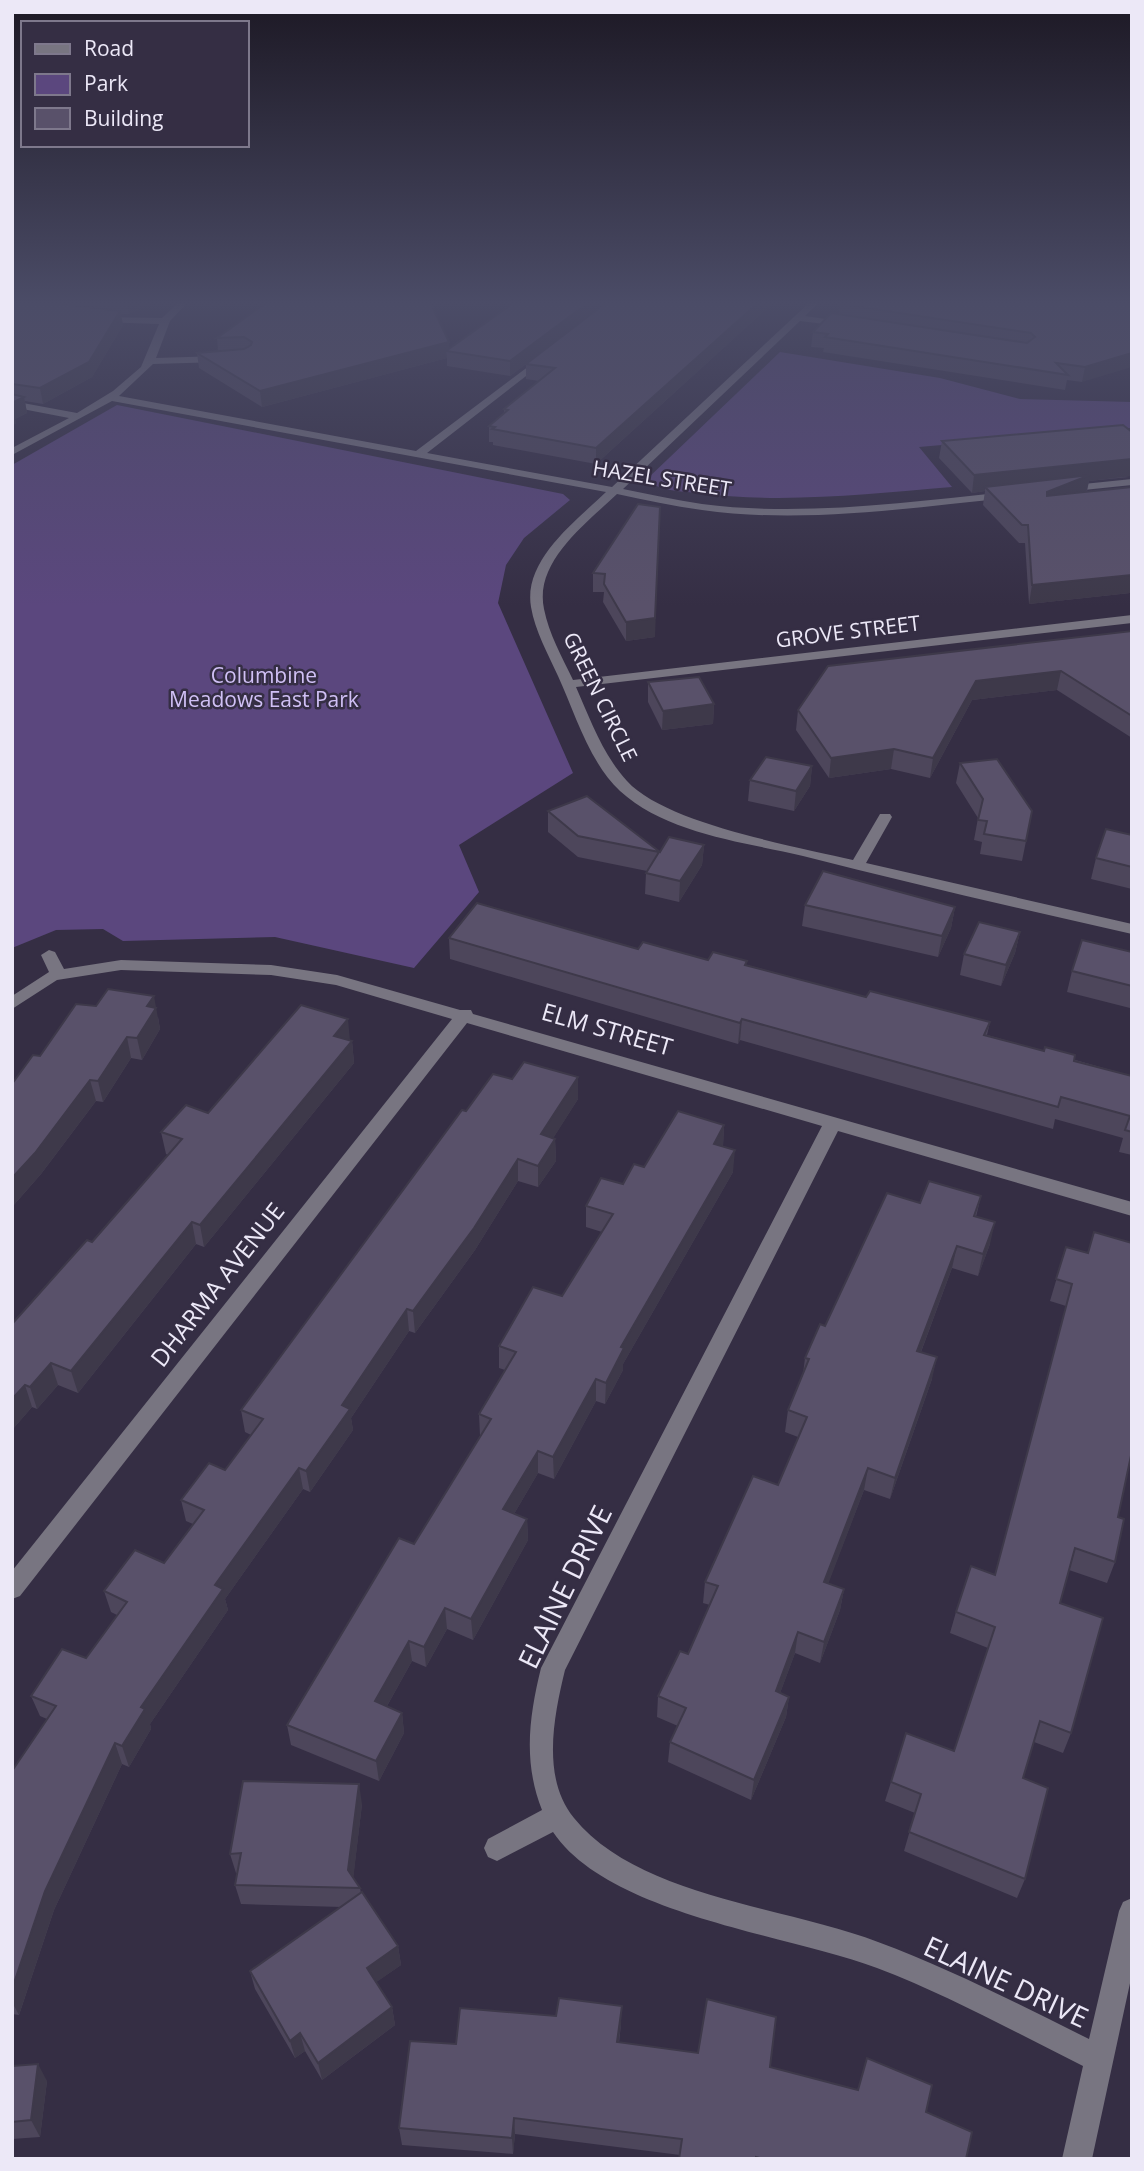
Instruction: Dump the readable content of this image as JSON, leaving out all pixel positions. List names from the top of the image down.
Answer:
{
  "streets": {
    "street": [
      "HAZEL STREET",
      "GROVE STREET",
      "GREEN CIRCLE",
      "ELM STREET",
      "DHARMA AVENUE",
      "ELAINE DRIVE"
    ]
  },
  "crossings": [
    ["HAZEL STREET", "GREEN CIRCLE"],
    ["GROVE STREET", "GREEN CIRCLE"],
    ["ELM STREET", "DHARMA AVENUE"],
    ["ELM STREET", "ELAINE DRIVE"]
  ],
  "parks": ["Columbine Meadows East Park"],
  "legend": ["Road", "Park", "Building"]
}
